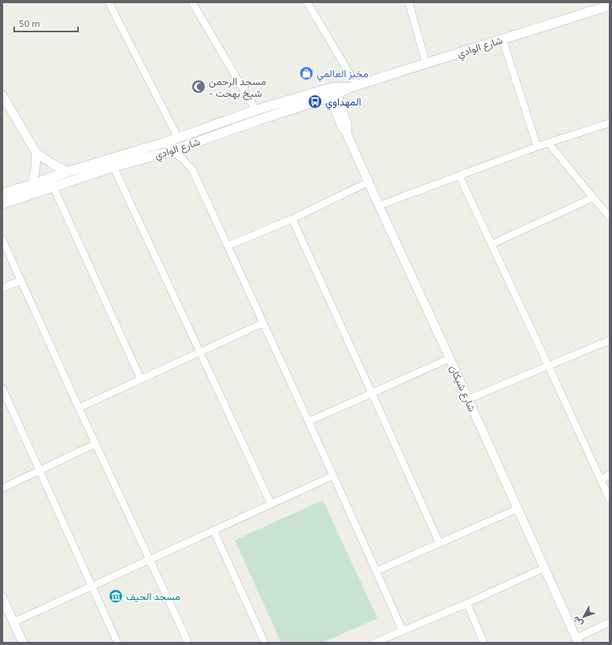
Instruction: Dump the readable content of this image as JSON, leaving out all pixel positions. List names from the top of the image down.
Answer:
{
  "streets": {
    "main road": ["شارع الوادي"],
    "street": ["شارع شيكان"]
  },
  "crossings": [
    ["شارع الوادي", "شارع شيكان"]
  ],
  "places": {
    "shop": ["مخبز العالمي"],
    "mosque": ["مسجد الرحمن - شيخ بهجت"],
    "bus stop": ["المهداوي"],
    "museum": ["مسجد الحيف"]
  },
  "scale_bar": "50 m",
  "north": "bottom left"
}
